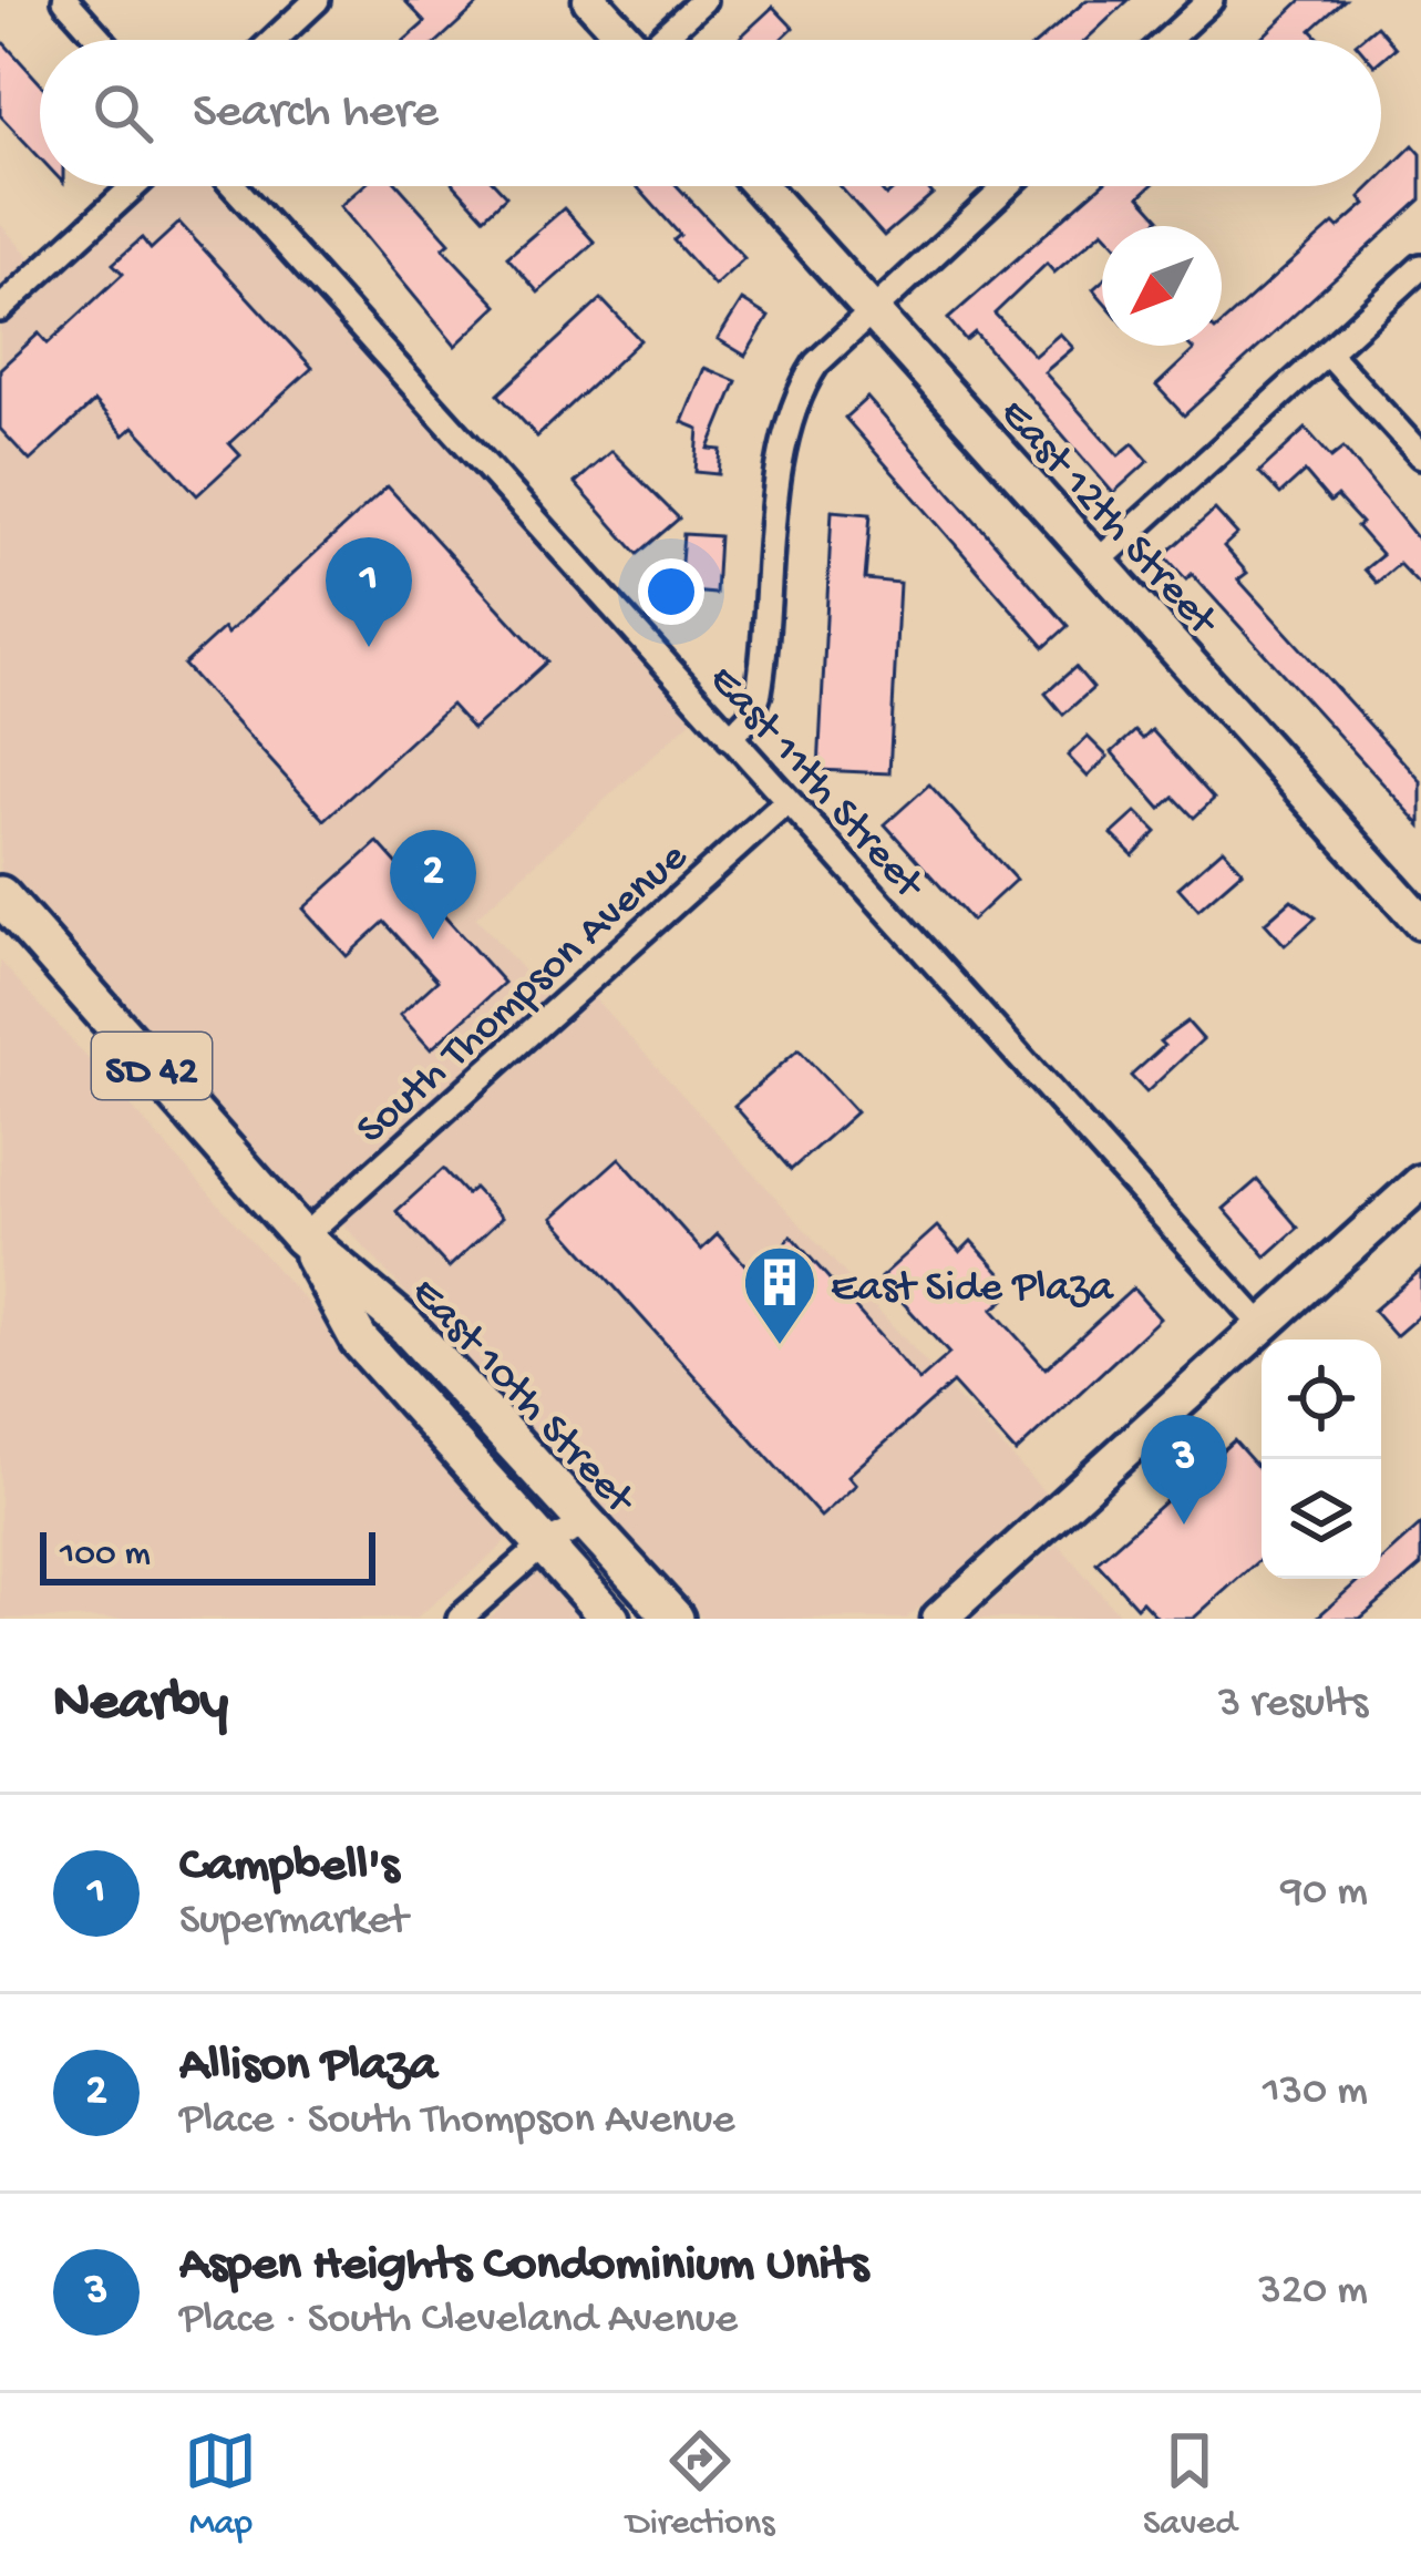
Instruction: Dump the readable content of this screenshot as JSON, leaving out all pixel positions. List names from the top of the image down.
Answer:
{
  "streets": {
    "main road": ["SD 42", "East 10th Street"],
    "street": ["East 12th Street", "East 11th Street", "South Thompson Avenue"]
  },
  "crossings": [
    ["East 11th Street", "South Thompson Avenue"],
    ["South Thompson Avenue", "East 10th Street"]
  ],
  "places": {
    "building": ["East Side Plaza"]
  },
  "scale_bar": "100 m",
  "north": "bottom left",
  "page": {
    "search": "Search here",
    "pins": ["1", "2", "3"],
    "scale": "100 m",
    "heading": ["Nearby", "3 results"],
    "list": [
      {
        "mark": "1",
        "name": "Campbell's",
        "note": "Supermarket",
        "value": "90 m"
      },
      {
        "mark": "2",
        "name": "Allison Plaza",
        "note": "Place · South Thompson Avenue",
        "value": "130 m"
      },
      {
        "mark": "3",
        "name": "Aspen Heights Condominium Units",
        "note": "Place · South Cleveland Avenue",
        "value": "320 m"
      }
    ],
    "nav": ["Map", "Directions", "Saved"]
  }
}
